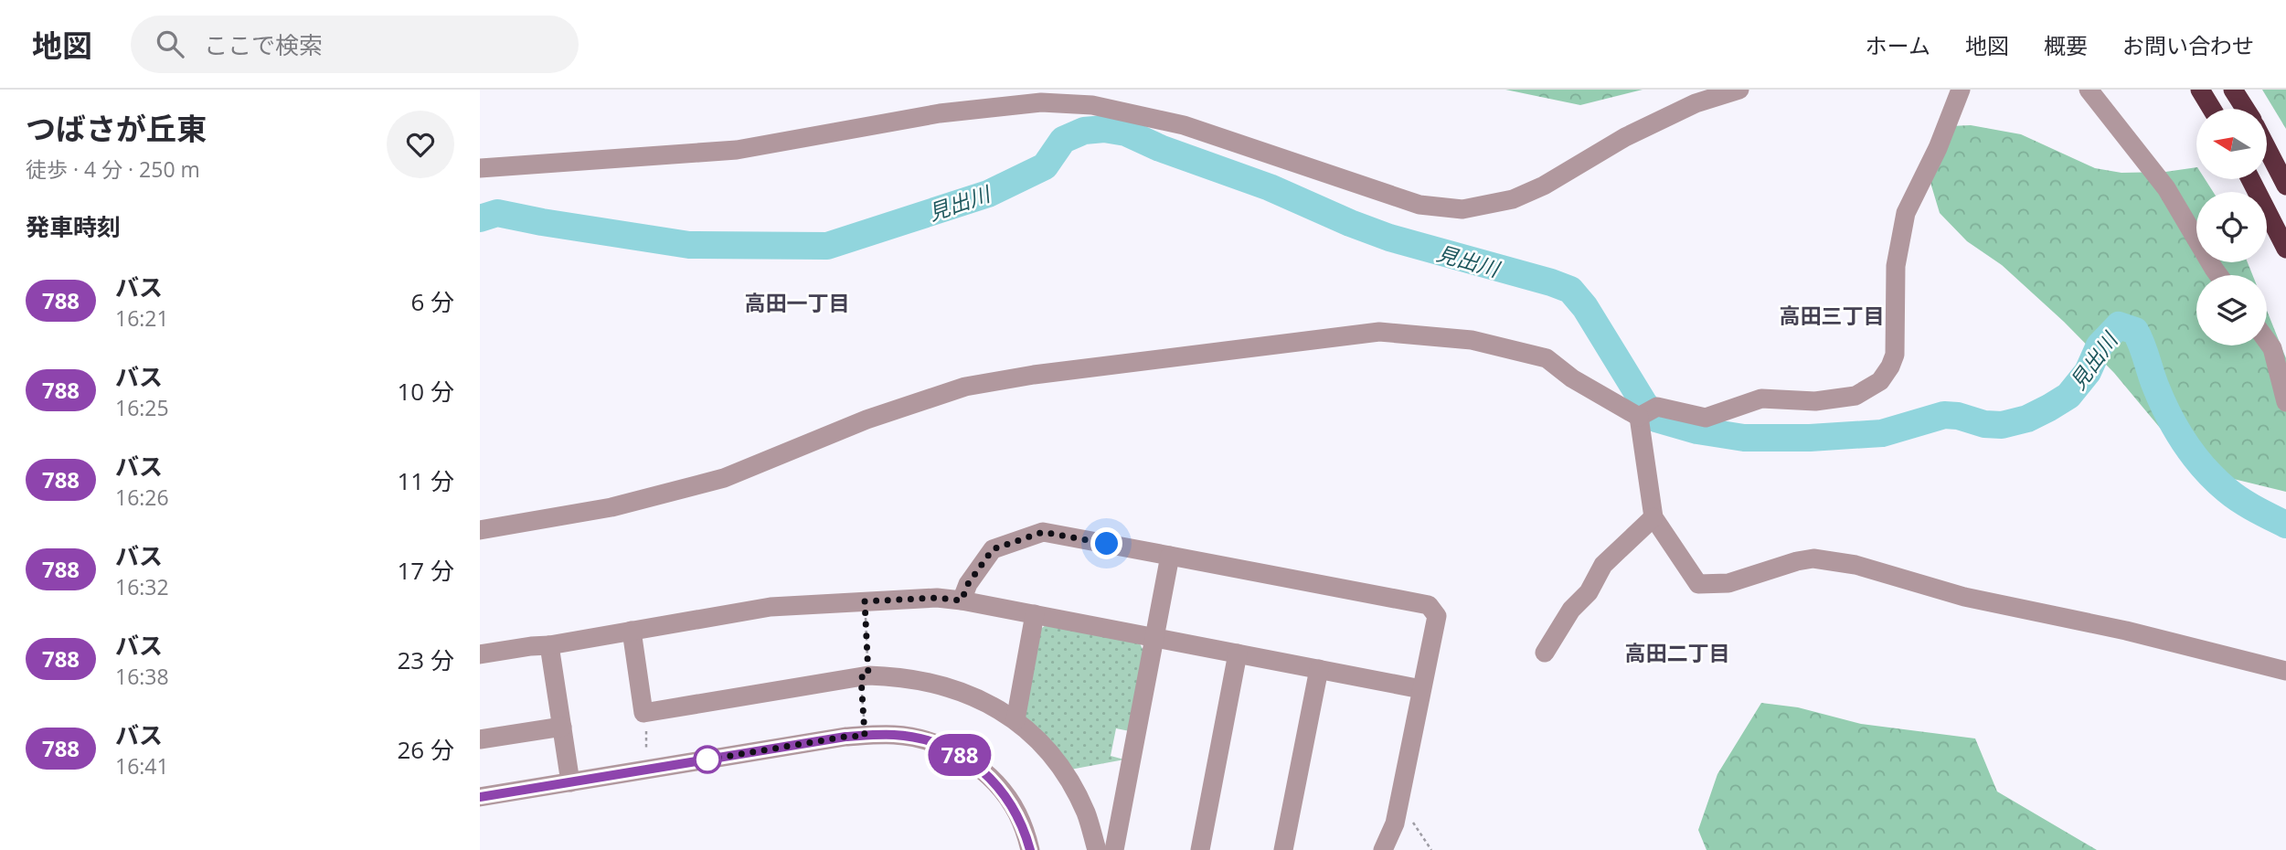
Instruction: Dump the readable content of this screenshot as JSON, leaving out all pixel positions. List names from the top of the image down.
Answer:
{
  "districts": ["高田一丁目", "高田三丁目", "高田二丁目"],
  "water": ["見出川"],
  "lines": ["bus line 788"],
  "north": "left",
  "page": {
    "header": "地図",
    "search": "ここで検索",
    "nav": [
      "ホーム",
      "地図",
      "概要",
      "お問い合わせ"
    ],
    "heading": [
      ["つばさが丘東", "徒歩 · 4 分 · 250 m"],
      "発車時刻"
    ],
    "on_map": "788",
    "list": [
      {
        "mark": "788",
        "name": "バス",
        "note": "16:21",
        "value": "6 分"
      },
      {
        "mark": "788",
        "name": "バス",
        "note": "16:25",
        "value": "10 分"
      },
      {
        "mark": "788",
        "name": "バス",
        "note": "16:26",
        "value": "11 分"
      },
      {
        "mark": "788",
        "name": "バス",
        "note": "16:32",
        "value": "17 分"
      },
      {
        "mark": "788",
        "name": "バス",
        "note": "16:38",
        "value": "23 分"
      },
      {
        "mark": "788",
        "name": "バス",
        "note": "16:41",
        "value": "26 分"
      }
    ]
  }
}
